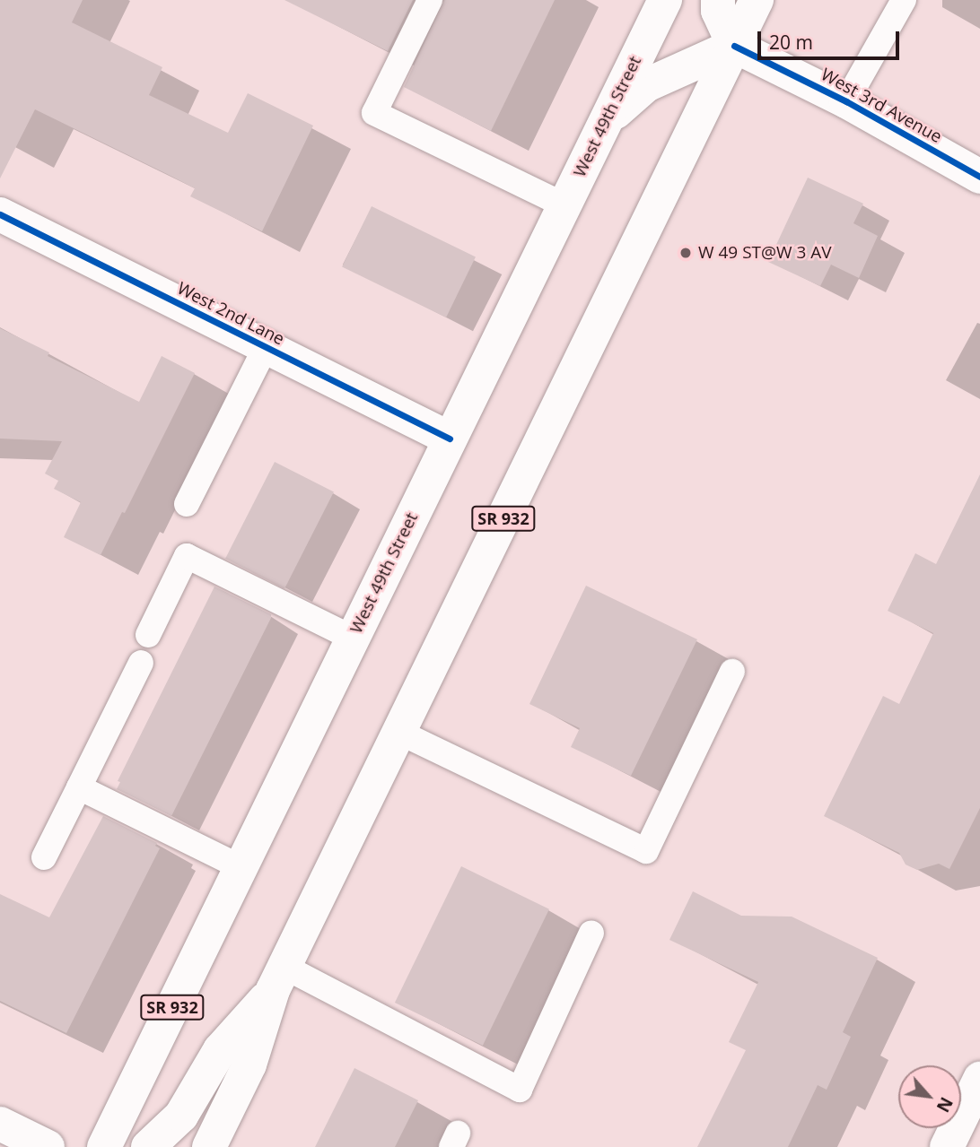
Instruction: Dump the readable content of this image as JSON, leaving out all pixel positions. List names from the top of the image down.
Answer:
{
  "streets": {
    "main road": [
      "West 3rd Avenue",
      "West 49th Street",
      "West 2nd Lane",
      "SR 932"
    ]
  },
  "crossings": [
    ["West 3rd Avenue", "SR 932"],
    ["West 49th Street", "West 2nd Lane"]
  ],
  "places": ["W 49 ST@W 3 AV"],
  "scale_bar": "20 m",
  "north": "bottom right"
}
